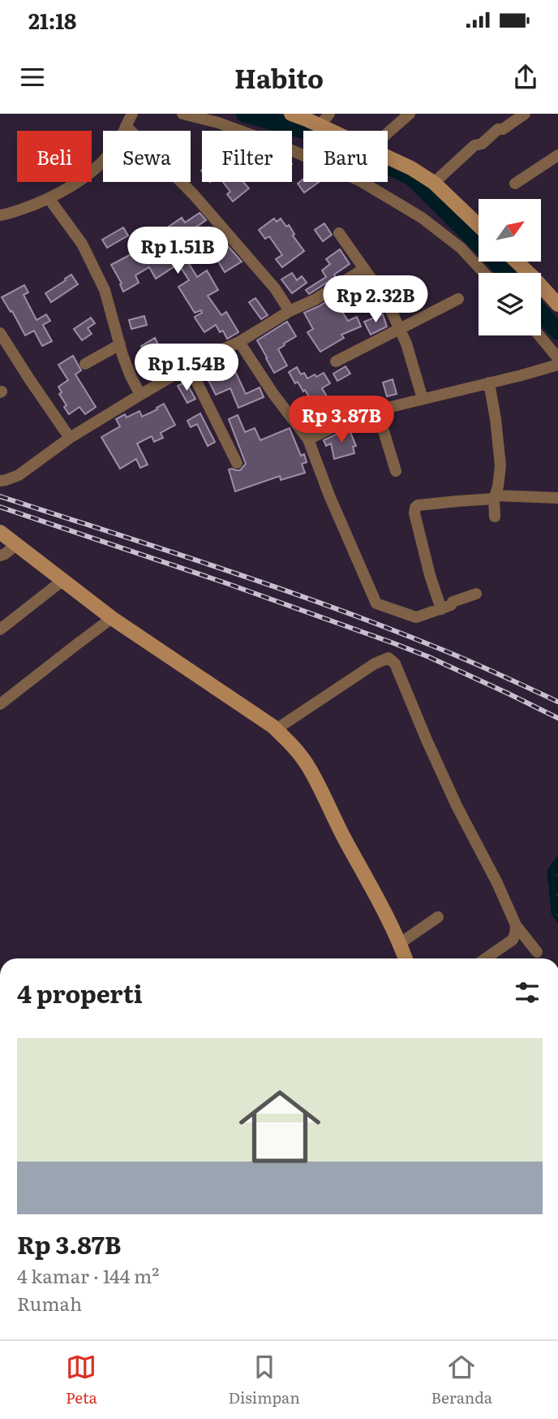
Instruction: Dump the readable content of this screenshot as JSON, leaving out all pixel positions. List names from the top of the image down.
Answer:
{
  "north": "top right",
  "page": {
    "status": "21:18",
    "header": "Habito",
    "chip": [
      "Beli",
      "Sewa",
      "Filter",
      "Baru"
    ],
    "price": [
      "Rp 1.51B",
      "Rp 2.32B",
      "Rp 1.54B",
      "Rp 3.87B"
    ],
    "heading": "4 properti",
    "list": [
      {
        "name": "Rp 3.87B",
        "note": "4 kamar · 144 m² · Rumah"
      }
    ],
    "tabs": ["Peta", "Disimpan", "Beranda"]
  }
}
